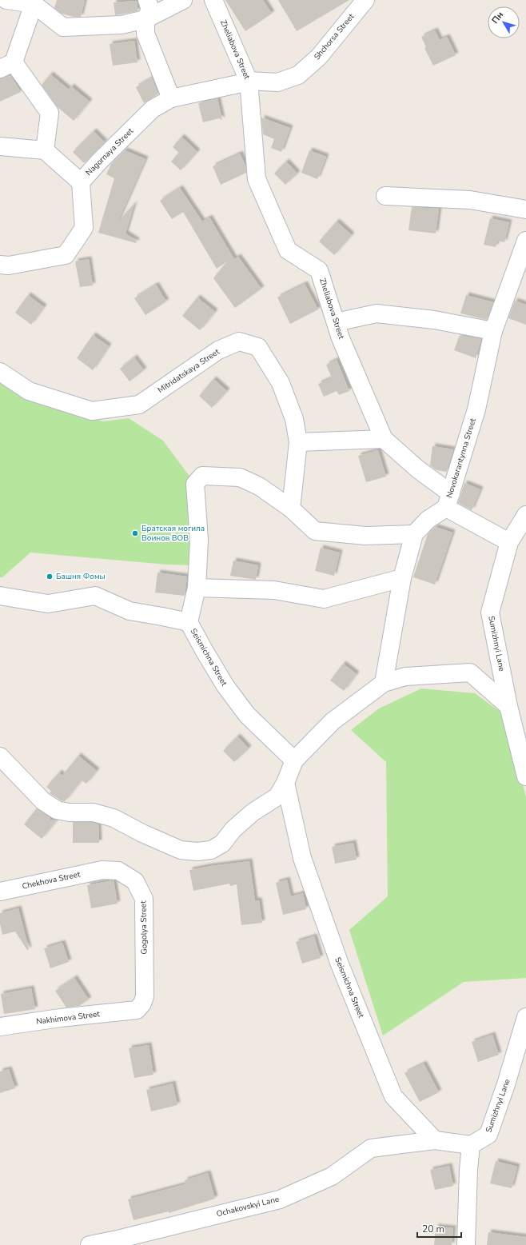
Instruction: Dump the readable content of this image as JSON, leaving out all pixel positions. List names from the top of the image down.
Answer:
{
  "streets": {
    "street": [
      "Shchorsa Street",
      "Zheliabova Street",
      "Nagornaya Street",
      "Mitridatskaya Street",
      "Novokarantynna Street",
      "Sumizhnyi Lane",
      "Seismichna Street",
      "Chekhova Street",
      "Gogolya Street",
      "Nakhimova Street",
      "Ochakovskyi Lane"
    ]
  },
  "crossings": [
    ["Shchorsa Street", "Zheliabova Street"],
    ["Shchorsa Street", "Nagornaya Street"],
    ["Zheliabova Street", "Novokarantynna Street"],
    ["Zheliabova Street", "Sumizhnyi Lane"],
    ["Mitridatskaya Street", "Seismichna Street"],
    ["Seismichna Street", "Ochakovskyi Lane"],
    ["Chekhova Street", "Gogolya Street"],
    ["Gogolya Street", "Nakhimova Street"]
  ],
  "places": ["Братская могила Воинов ВОВ", "Башня Фомы"],
  "scale_bar": "20 m",
  "north": "top left"
}
